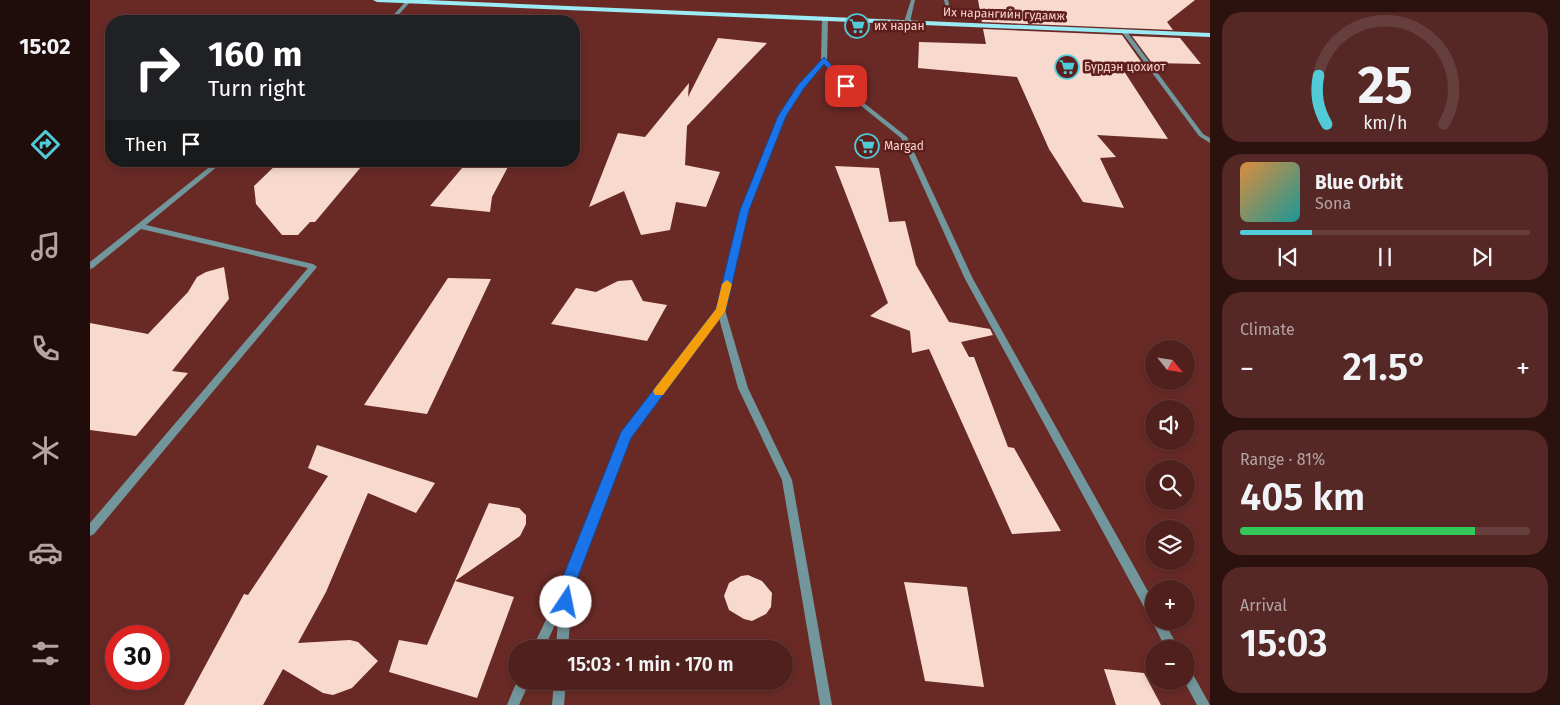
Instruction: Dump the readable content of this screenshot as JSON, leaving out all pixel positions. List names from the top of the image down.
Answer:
{
  "streets": {
    "main road": ["Их нарангийн гудамж"]
  },
  "places": {
    "supermarket": ["их наран", "Бүрдэн цохиот", "Margad"]
  },
  "north": "bottom right",
  "page": {
    "tabs": "15:02",
    "turn": ["160 m", "Turn right"],
    "then": "Then",
    "song": ["Blue Orbit", "Sona"],
    "tile": [
      "Climate",
      ["Range · 81%", "405 km"],
      ["Arrival", "15:03"]
    ],
    "map_buttons": ["+", "−"],
    "heat": ["−", "21.5°", "+"],
    "limit": "30",
    "trip": "15:03 · 1 min · 170 m",
    "gauge": ["25", "km/h"]
  }
}
